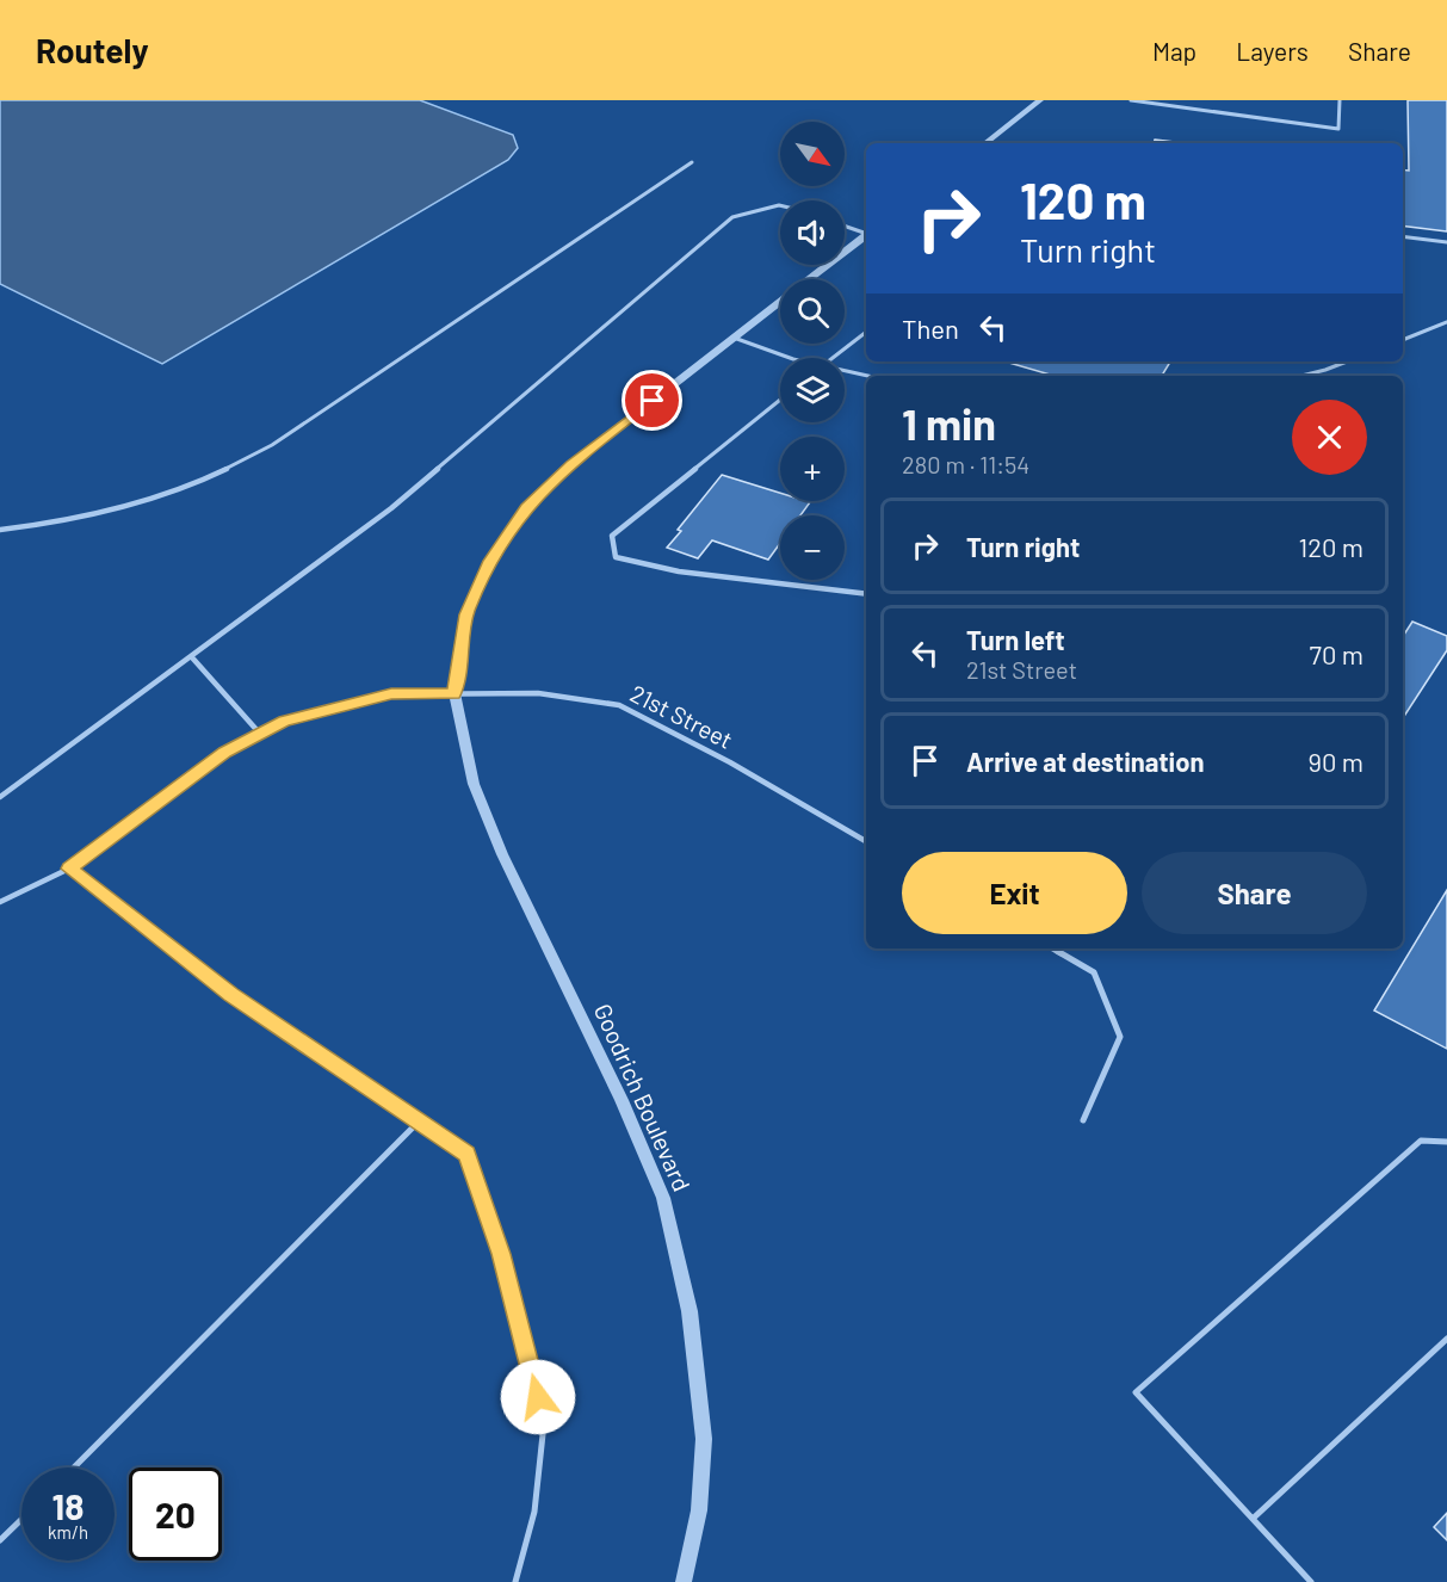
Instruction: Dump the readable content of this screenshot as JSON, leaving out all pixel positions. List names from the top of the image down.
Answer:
{
  "streets": {
    "street": ["Goodrich Boulevard"],
    "lane": ["21st Street"]
  },
  "crossings": [
    ["21st Street", "Goodrich Boulevard"]
  ],
  "north": "bottom right",
  "page": {
    "header": "Routely",
    "nav": ["Map", "Layers", "Share"],
    "map_buttons": ["+", "−"],
    "turn": ["120 m", "Turn right"],
    "then": "Then",
    "heading": ["1 min", "280 m · 11:54"],
    "list": [
      {
        "name": "Turn right",
        "value": "120 m"
      },
      {
        "name": "Turn left",
        "note": "21st Street",
        "value": "70 m"
      },
      {
        "name": "Arrive at destination",
        "value": "90 m"
      }
    ],
    "buttons": ["Exit", "Share"],
    "speed": "18 km/h",
    "limit": "20"
  }
}
